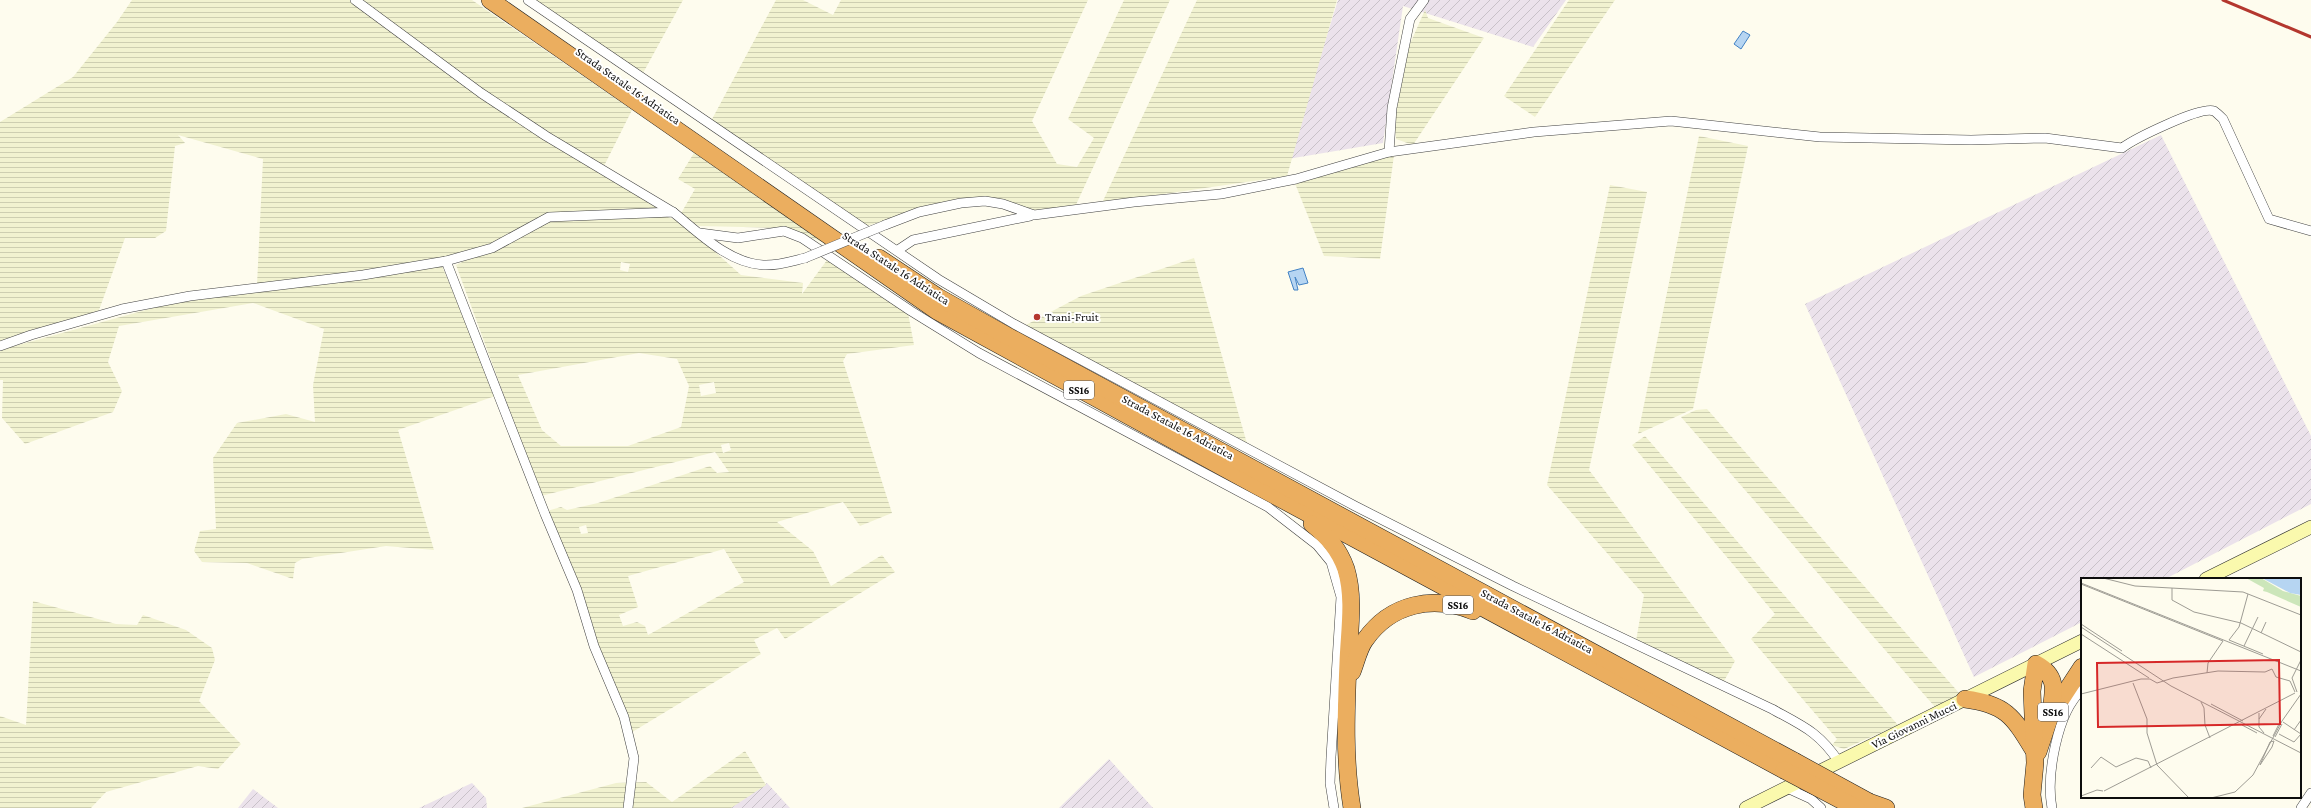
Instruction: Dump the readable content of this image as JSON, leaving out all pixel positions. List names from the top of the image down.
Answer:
{
  "streets": {
    "highway": ["Strada Statale 16 Adriatica", "SS16"],
    "main road": ["Via Giovanni Mucci"]
  },
  "crossings": [
    ["Strada Statale 16 Adriatica", "SS16"],
    ["SS16", "Via Giovanni Mucci"]
  ],
  "places": ["Trani-Fruit"]
}
